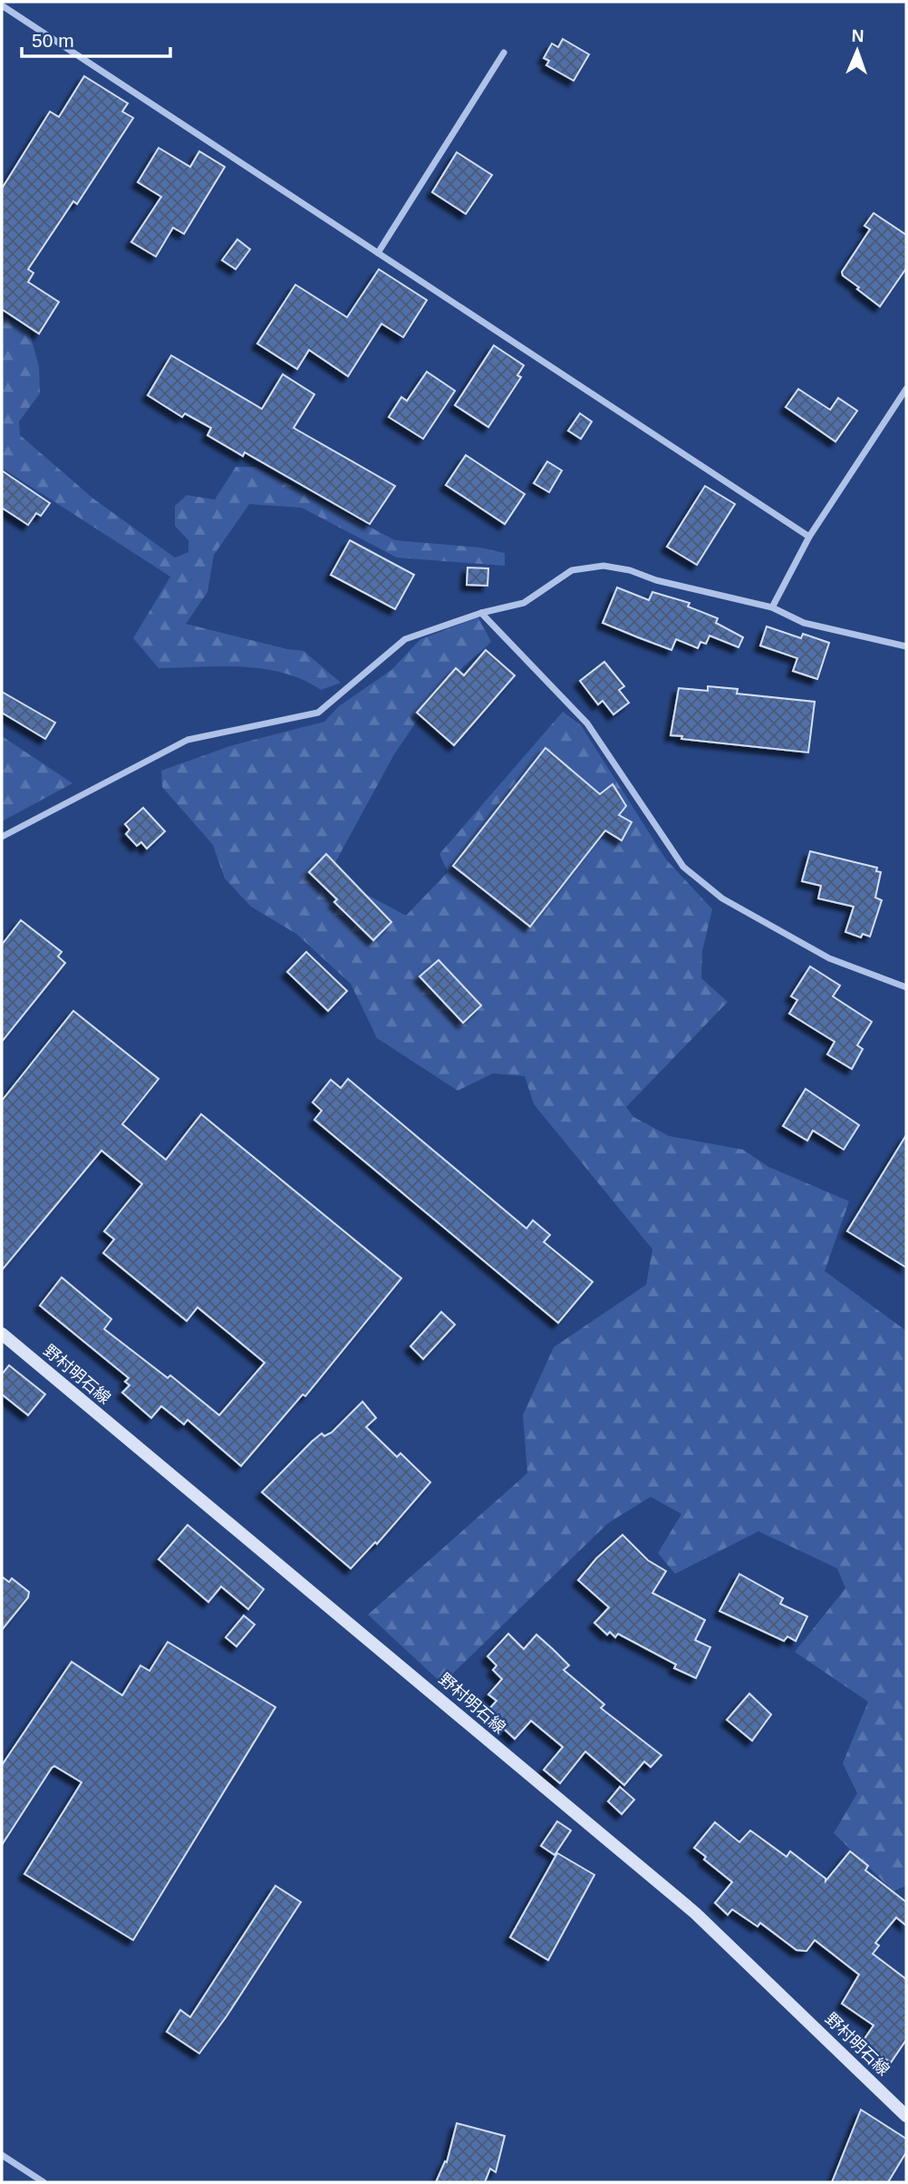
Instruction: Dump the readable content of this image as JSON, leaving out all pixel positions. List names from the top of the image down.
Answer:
{
  "streets": {
    "main road": ["野村明石線"]
  },
  "scale_bar": "50 m",
  "north": "top"
}
